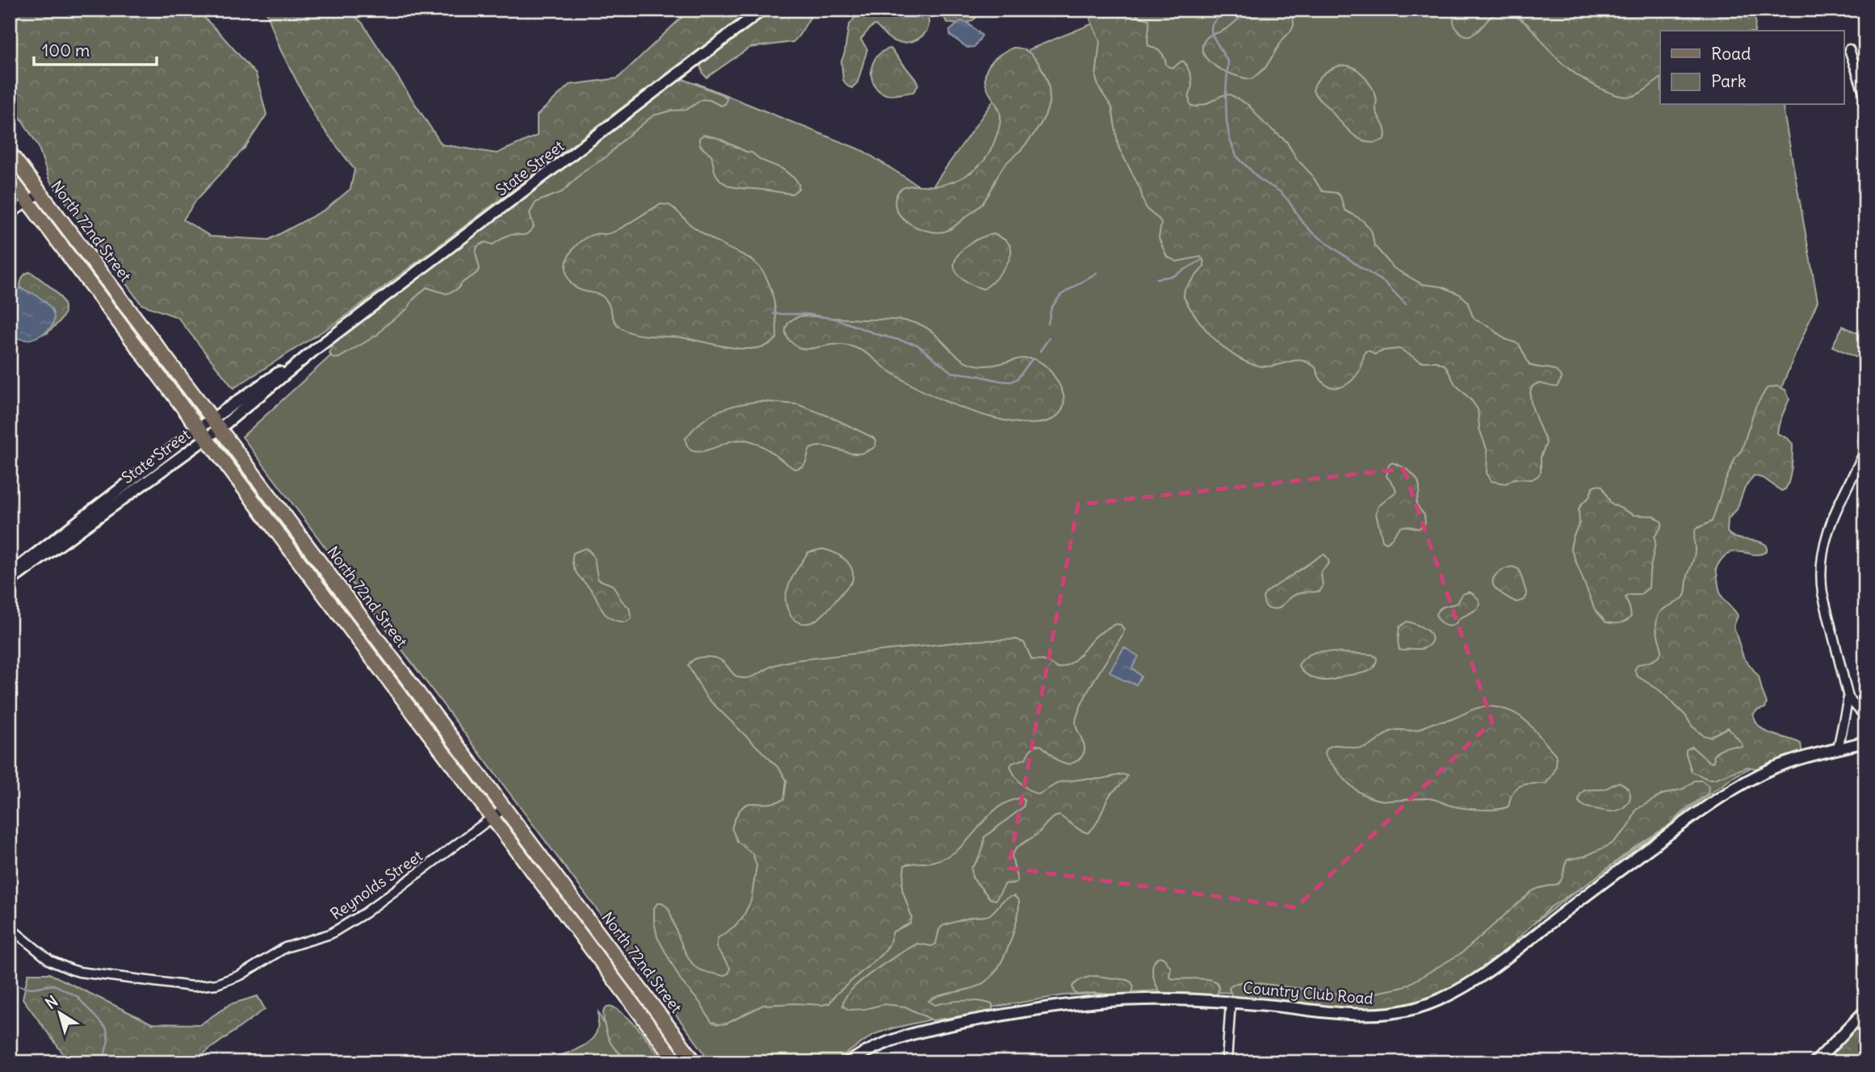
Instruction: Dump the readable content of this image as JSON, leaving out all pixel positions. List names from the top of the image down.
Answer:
{
  "streets": {
    "main road": ["North 72nd Street"],
    "street": ["State Street", "Reynolds Street", "Country Club Road"]
  },
  "crossings": [
    ["State Street", "North 72nd Street"],
    ["North 72nd Street", "Reynolds Street"]
  ],
  "legend": ["Road", "Park"],
  "scale_bar": "100 m",
  "north": "top left"
}
